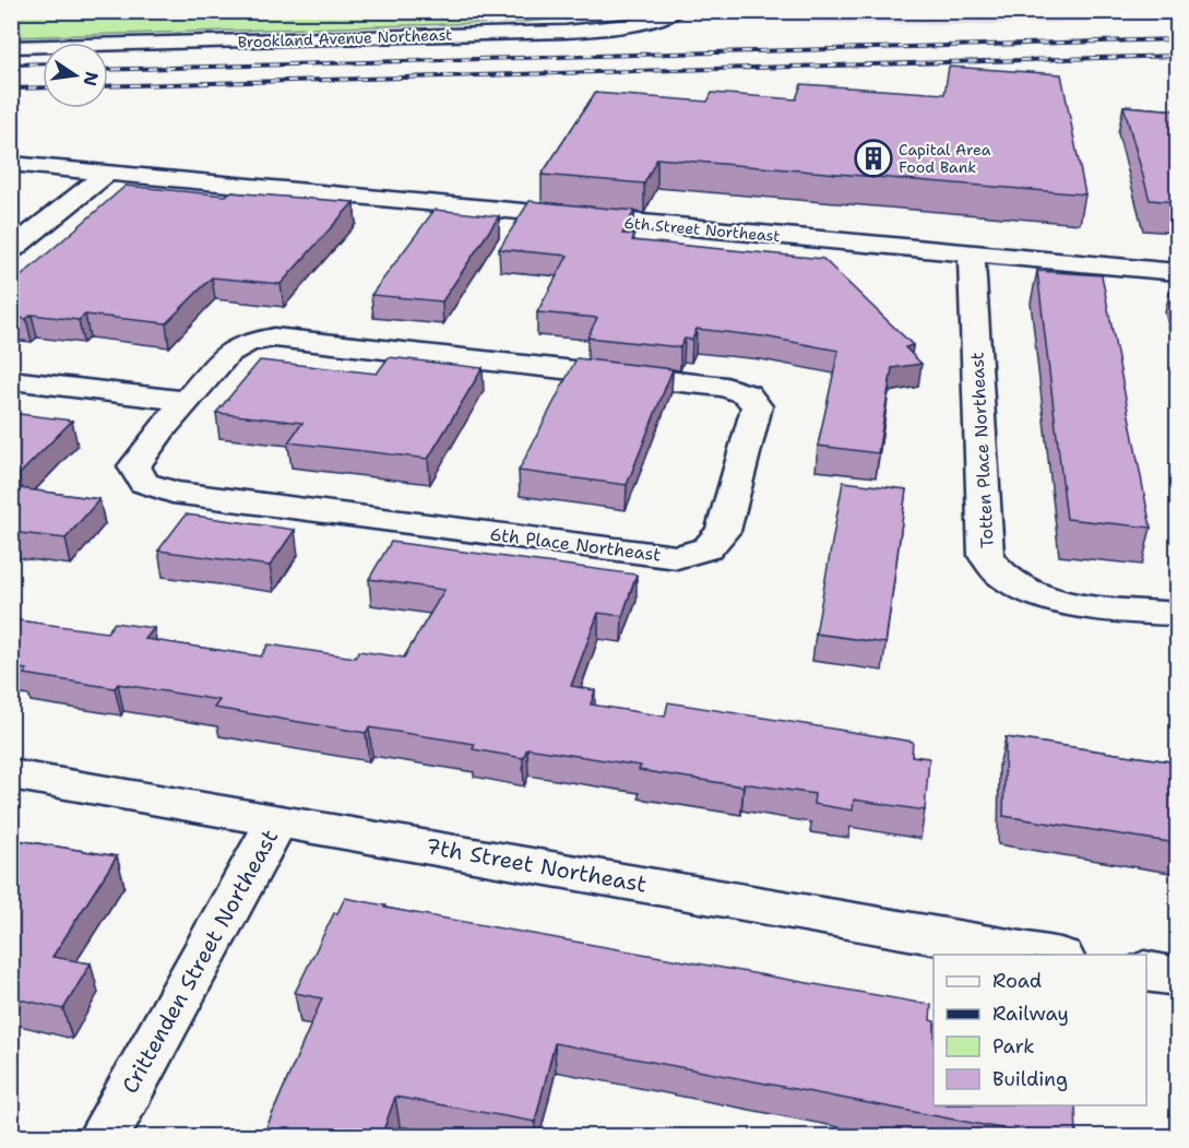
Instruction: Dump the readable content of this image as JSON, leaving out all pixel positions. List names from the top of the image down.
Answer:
{
  "streets": {
    "street": [
      "Brookland Avenue Northeast",
      "6th Street Northeast",
      "Totten Place Northeast",
      "6th Place Northeast",
      "7th Street Northeast",
      "Crittenden Street Northeast"
    ]
  },
  "crossings": [
    ["6th Street Northeast", "Totten Place Northeast"],
    ["7th Street Northeast", "Crittenden Street Northeast"]
  ],
  "places": {
    "building": ["Capital Area Food Bank"]
  },
  "legend": [
    "Road",
    "Railway",
    "Park",
    "Building"
  ],
  "north": "right"
}
